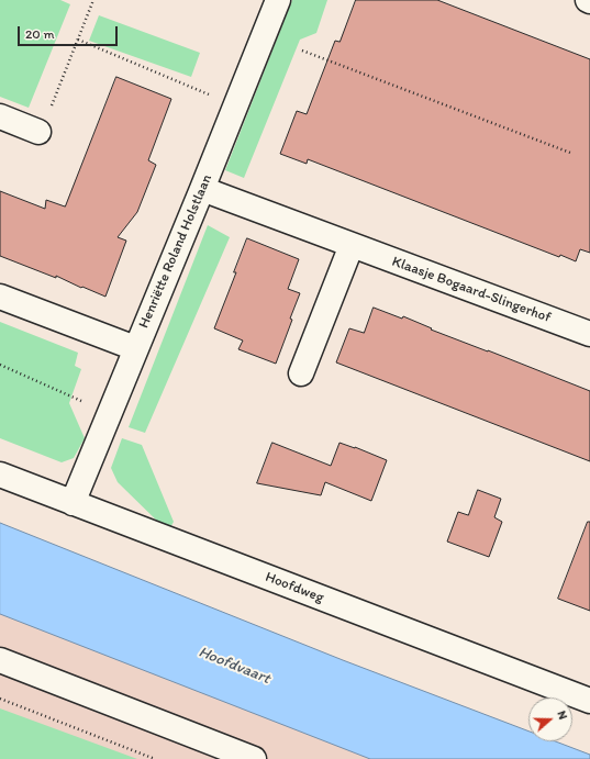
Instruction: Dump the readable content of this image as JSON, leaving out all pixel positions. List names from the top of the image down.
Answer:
{
  "streets": {
    "street": ["Henriëtte Roland Holstlaan", "Klaasje Bogaard-Slingerhof", "Hoofdweg"]
  },
  "crossings": [
    ["Henriëtte Roland Holstlaan", "Klaasje Bogaard-Slingerhof"],
    ["Henriëtte Roland Holstlaan", "Hoofdweg"]
  ],
  "water": ["Hoofdvaart"],
  "scale_bar": "20 m",
  "north": "right"
}
